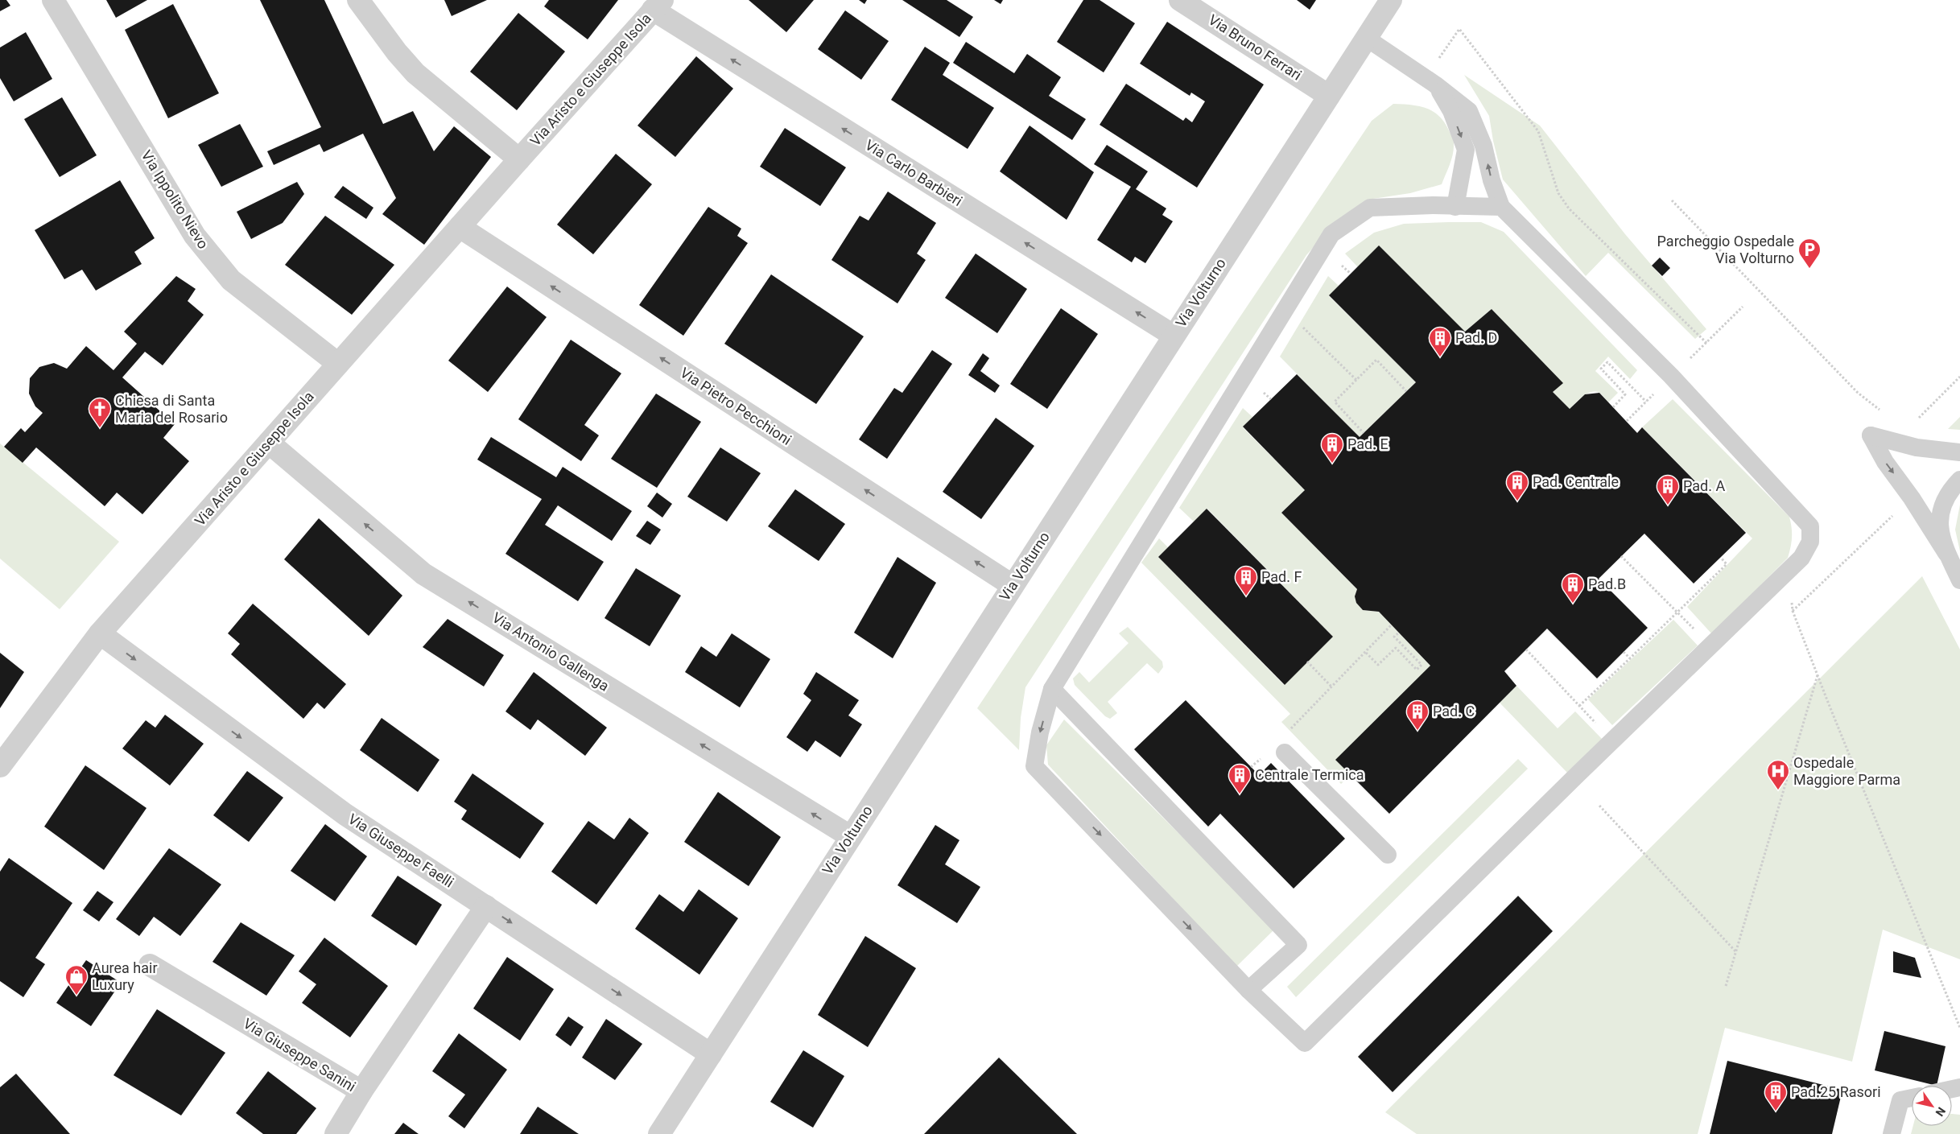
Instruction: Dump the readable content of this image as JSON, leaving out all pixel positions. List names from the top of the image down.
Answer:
{
  "streets": {
    "street": [
      "Via Bruno Ferrari",
      "Via Aristo e Giuseppe Isola",
      "Via Carlo Barbieri",
      "Via Ippolito Nievo",
      "Via Volturno",
      "Via Pietro Pecchioni",
      "Via Antonio Gallenga",
      "Via Giuseppe Faelli",
      "Via Giuseppe Sanini"
    ]
  },
  "crossings": [
    ["Via Bruno Ferrari", "Via Volturno"],
    ["Via Aristo e Giuseppe Isola", "Via Carlo Barbieri"],
    ["Via Aristo e Giuseppe Isola", "Via Ippolito Nievo"],
    ["Via Aristo e Giuseppe Isola", "Via Pietro Pecchioni"],
    ["Via Aristo e Giuseppe Isola", "Via Antonio Gallenga"],
    ["Via Aristo e Giuseppe Isola", "Via Giuseppe Faelli"],
    ["Via Carlo Barbieri", "Via Volturno"],
    ["Via Volturno", "Via Pietro Pecchioni"],
    ["Via Volturno", "Via Antonio Gallenga"],
    ["Via Volturno", "Via Giuseppe Faelli"],
    ["Via Giuseppe Faelli", "Via Giuseppe Sanini"]
  ],
  "one_way": [
    "Via Carlo Barbieri",
    "Via Pietro Pecchioni",
    "Via Antonio Gallenga",
    "Via Giuseppe Faelli"
  ],
  "places": {
    "parking": ["Parcheggio Ospedale Via Volturno"],
    "building": [
      "Pad. D",
      "Pad. E",
      "Pad. Centrale",
      "Pad. A",
      "Pad. F",
      "Pad.B",
      "Pad. C",
      "Centrale Termica",
      "Pad.25 Rasori"
    ],
    "church": ["Chiesa di Santa Maria del Rosario"],
    "hospital": ["Ospedale Maggiore Parma"],
    "shop": ["Aurea hair Luxury"]
  },
  "north": "bottom right"
}
